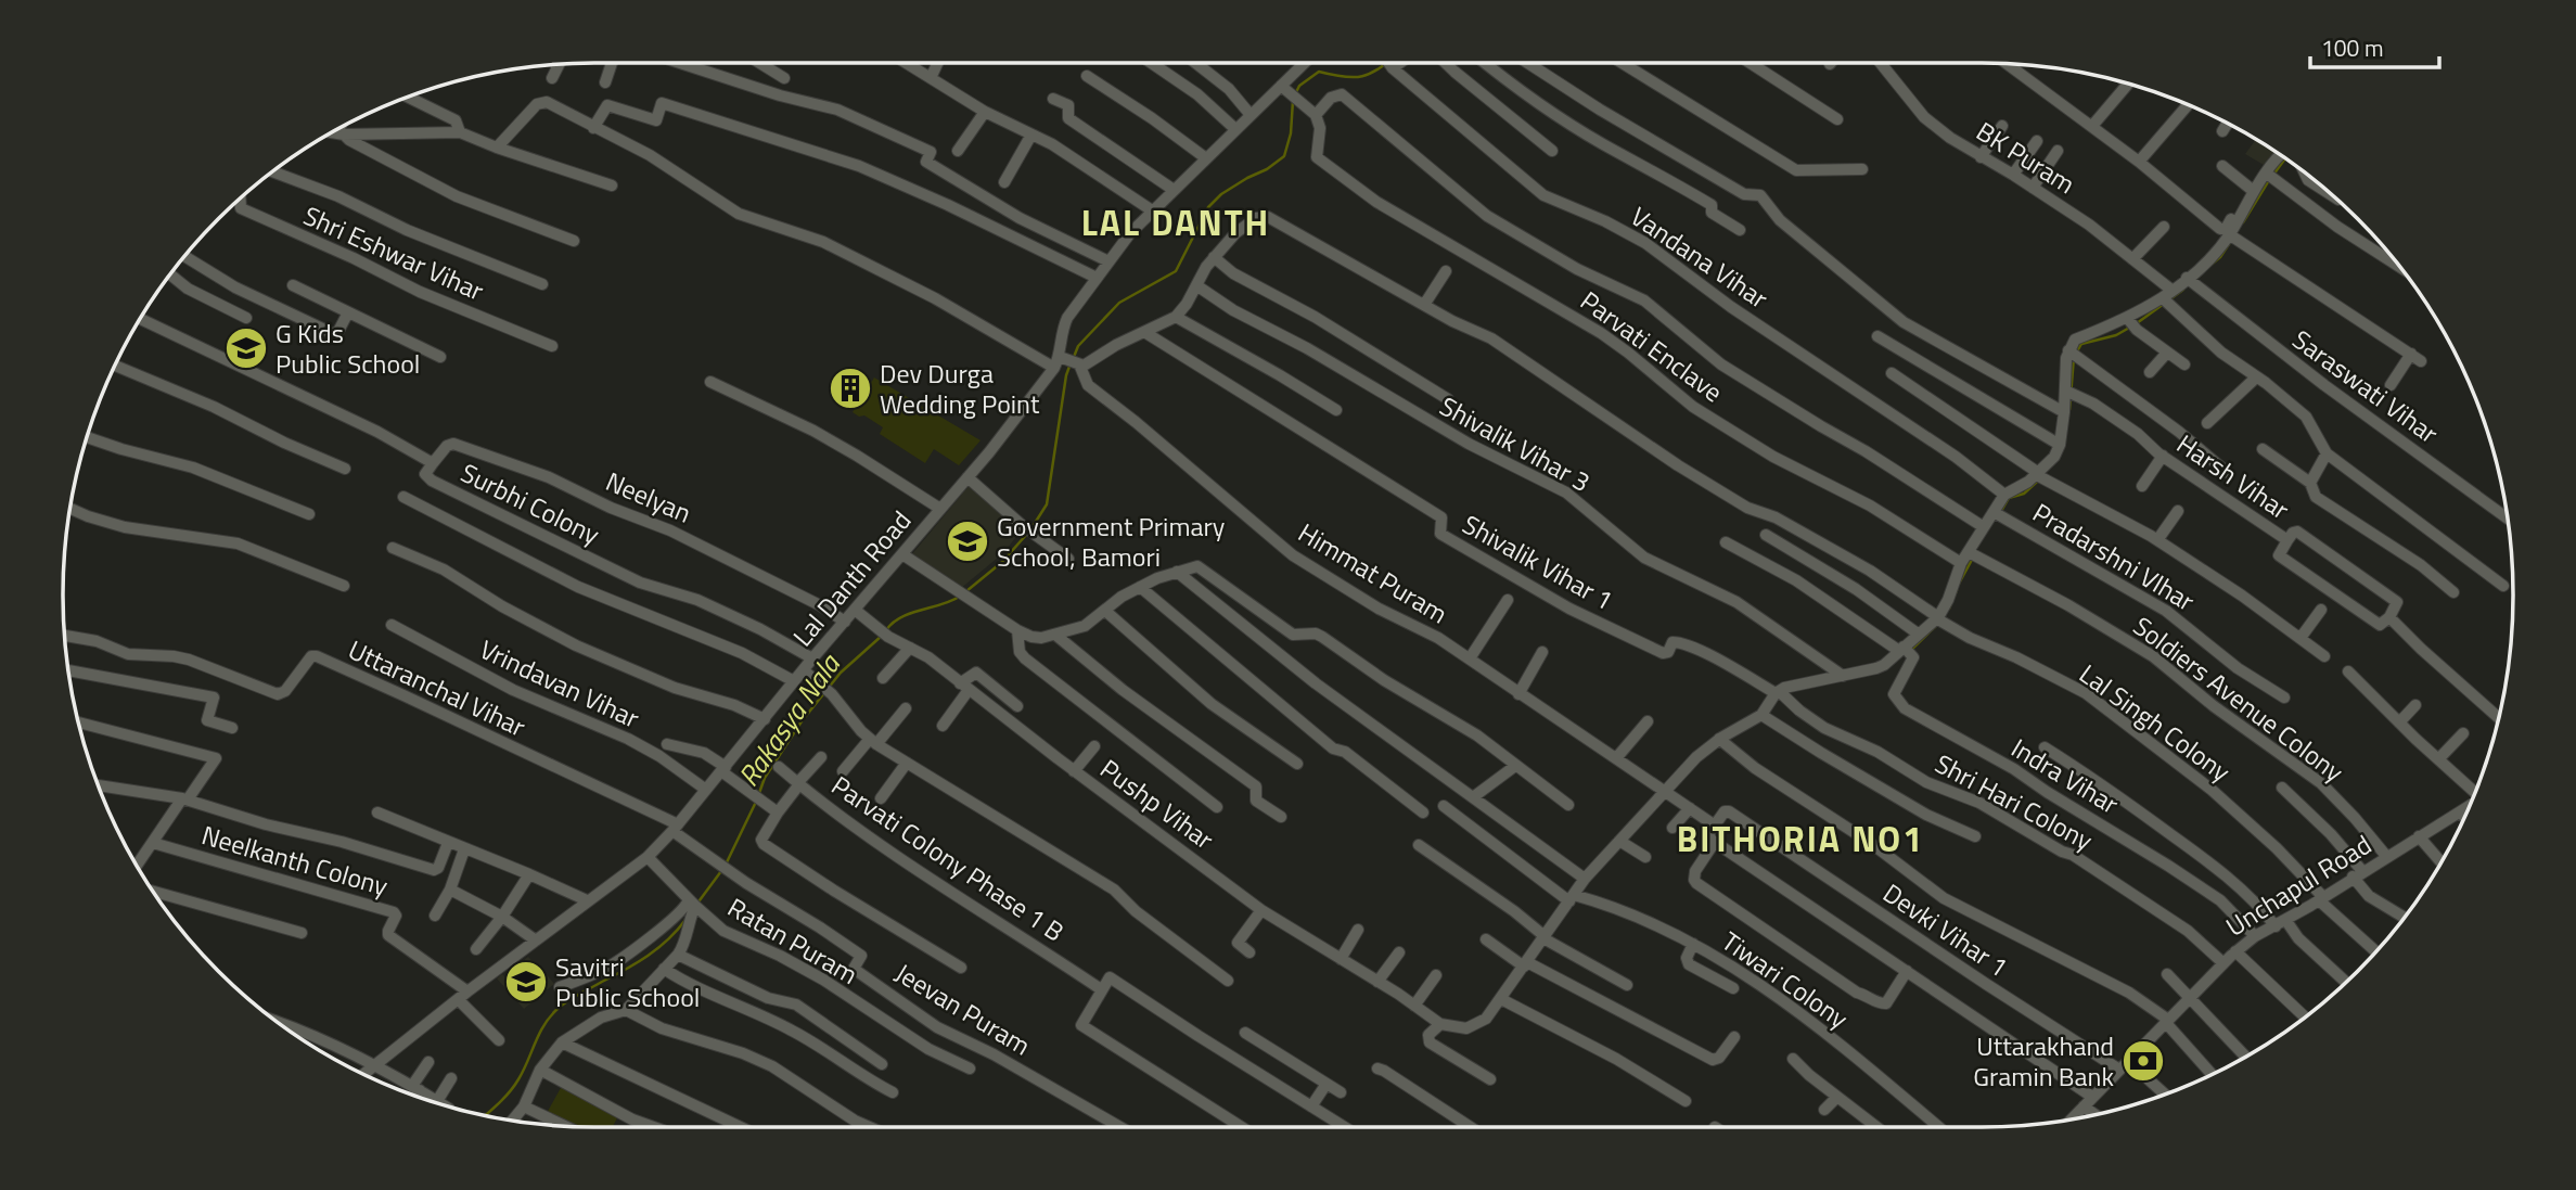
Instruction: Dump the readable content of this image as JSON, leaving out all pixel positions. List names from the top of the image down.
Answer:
{
  "streets": {
    "street": [
      "BK Puram",
      "Shri Eshwar Vihar",
      "Vandana Vihar",
      "Parvati Enclave",
      "Saraswati Vihar",
      "Shivalik Vihar 3",
      "Harsh Vihar",
      "Neelyan",
      "Surbhi Colony",
      "Pradarshni VIhar",
      "Shivalik Vihar 1",
      "Himmat Puram",
      "Lal Danth Road",
      "Vrindavan Vihar",
      "Uttaranchal Vihar",
      "Soldiers Avenue Colony",
      "Lal Singh Colony",
      "Indra Vihar",
      "Shri Hari Colony",
      "Pushp Vihar",
      "Parvati Colony Phase 1 B",
      "Neelkanth Colony",
      "Unchapul Road",
      "Devki Vihar 1",
      "Ratan Puram",
      "Tiwari Colony",
      "Jeevan Puram"
    ]
  },
  "crossings": [
    ["Neelyan", "Surbhi Colony"],
    ["Neelyan", "Lal Danth Road"],
    ["Surbhi Colony", "Lal Danth Road"],
    ["Shivalik Vihar 1", "Shri Hari Colony"],
    ["Himmat Puram", "Lal Danth Road"],
    ["Himmat Puram", "Devki Vihar 1"],
    ["Lal Danth Road", "Vrindavan Vihar"],
    ["Lal Danth Road", "Uttaranchal Vihar"],
    ["Lal Danth Road", "Pushp Vihar"],
    ["Lal Danth Road", "Neelkanth Colony"],
    ["Lal Danth Road", "Ratan Puram"],
    ["Lal Danth Road", "Jeevan Puram"],
    ["Uttaranchal Vihar", "Jeevan Puram"],
    ["Soldiers Avenue Colony", "Unchapul Road"],
    ["Lal Singh Colony", "Unchapul Road"],
    ["Indra Vihar", "Unchapul Road"],
    ["Shri Hari Colony", "Unchapul Road"],
    ["Unchapul Road", "Devki Vihar 1"]
  ],
  "districts": ["LAL DANTH", "BITHORIA NO1"],
  "water": ["Rakasya Nala"],
  "places": {
    "school or university": ["G Kids Public School", "Government Primary School, Bamori", "Savitri Public School"],
    "building": ["Dev Durga Wedding Point"],
    "bank": ["Uttarakhand Gramin Bank"]
  },
  "scale_bar": "100 m"
}
